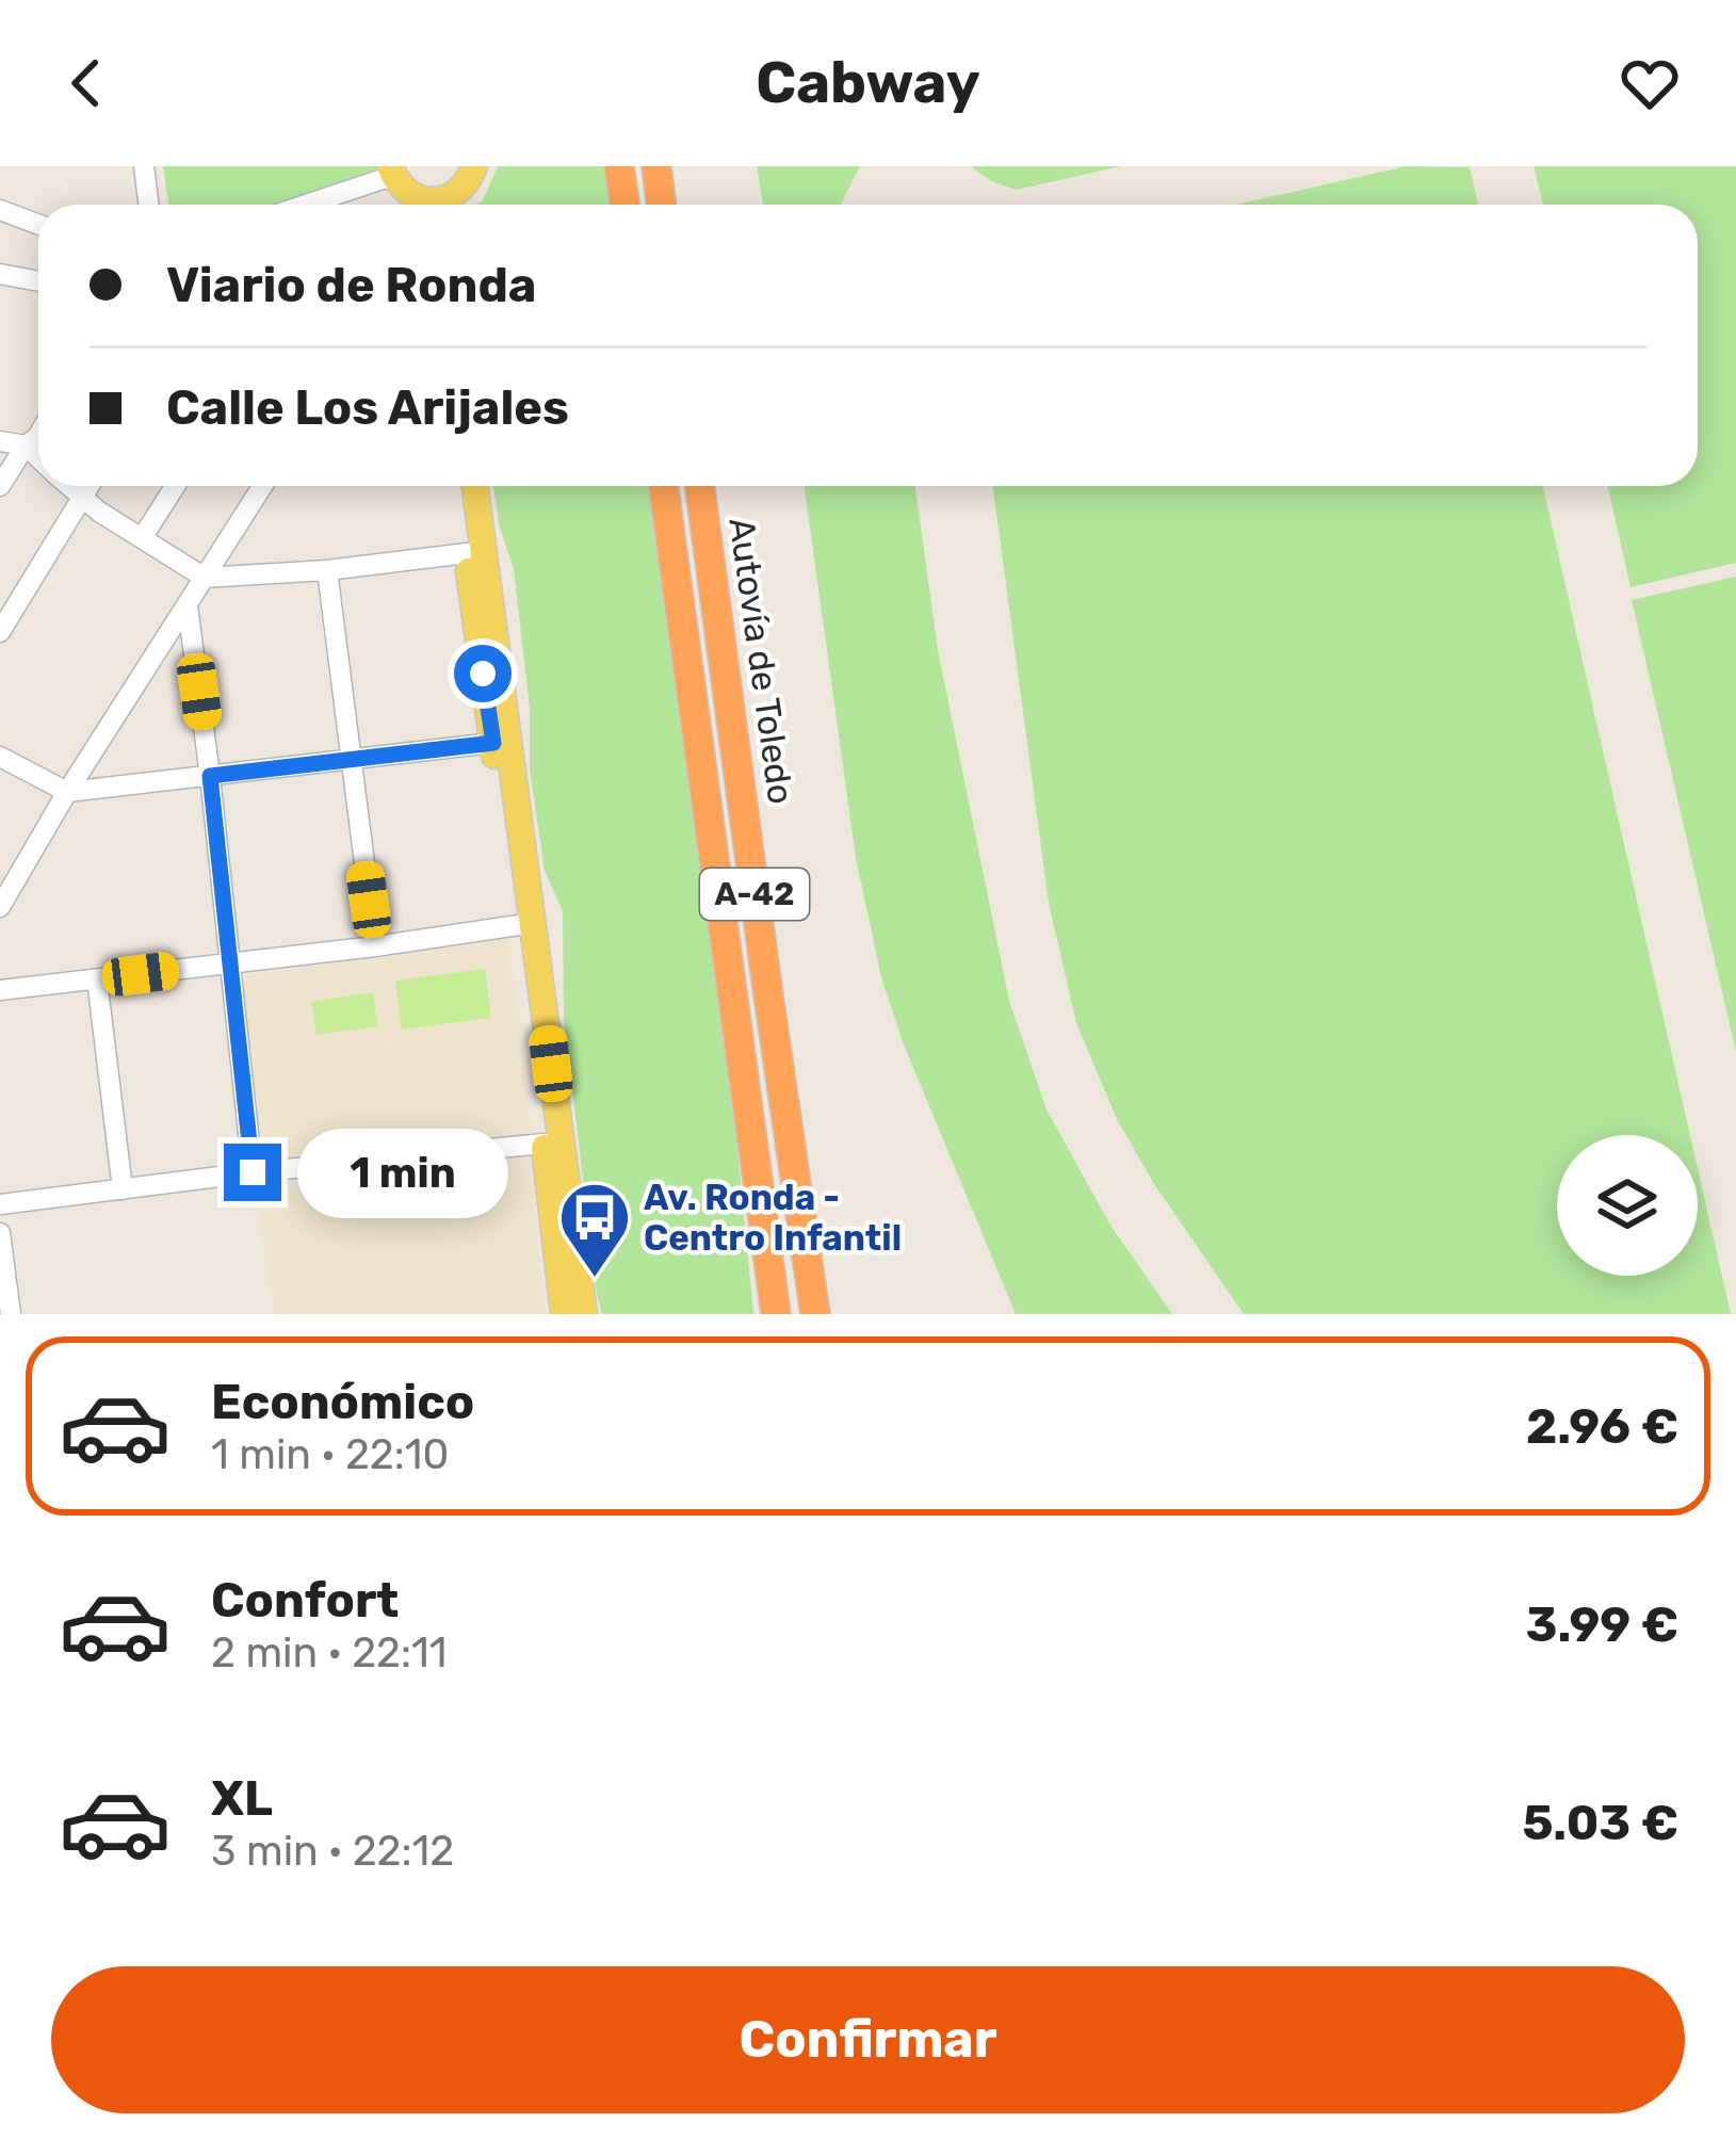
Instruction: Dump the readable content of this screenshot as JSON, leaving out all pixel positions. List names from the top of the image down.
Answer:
{
  "streets": {
    "highway": ["Autovía de Toledo", "A-42"]
  },
  "places": {
    "bus stop": ["Av. Ronda - Centro Infantil"]
  },
  "page": {
    "header": "Cabway",
    "banner": ["Viario de Ronda", "Calle Los Arijales"],
    "bubble": "1 min",
    "list": [
      {
        "name": "Económico",
        "note": "1 min · 22:10",
        "value": "2.96 €"
      },
      {
        "name": "Confort",
        "note": "2 min · 22:11",
        "value": "3.99 €"
      },
      {
        "name": "XL",
        "note": "3 min · 22:12",
        "value": "5.03 €"
      }
    ],
    "buttons": "Confirmar"
  }
}
